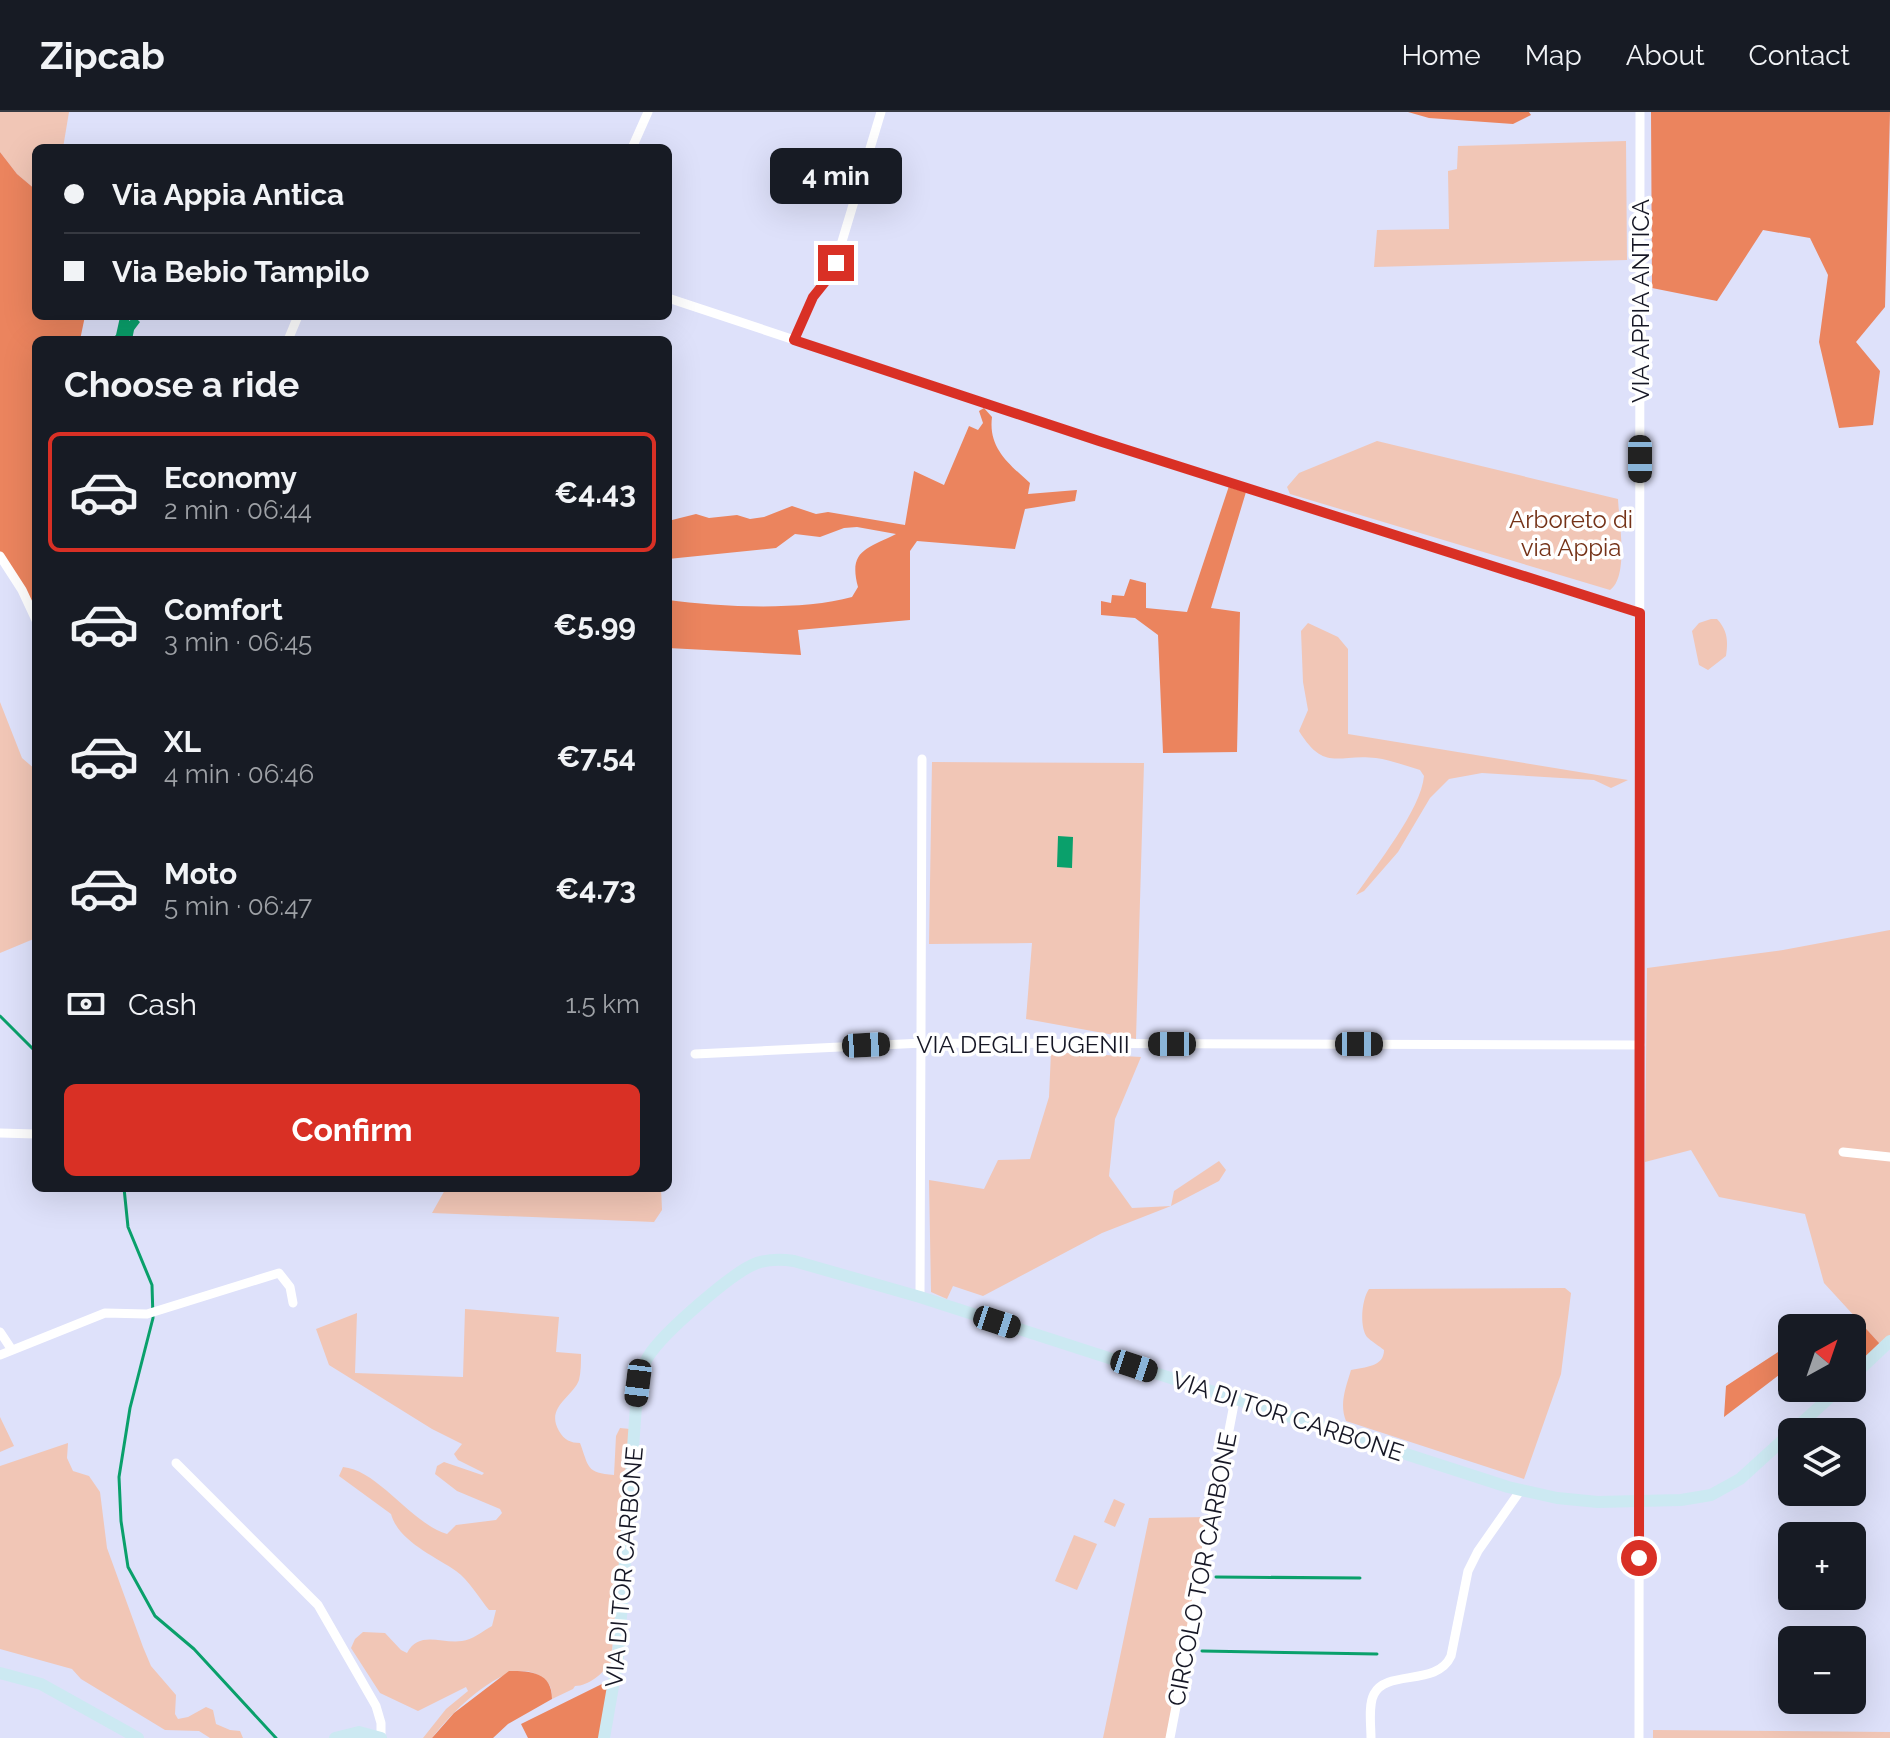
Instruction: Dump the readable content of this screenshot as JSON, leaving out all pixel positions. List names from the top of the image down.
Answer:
{
  "streets": {
    "main road": ["VIA DI TOR CARBONE"],
    "street": ["VIA APPIA ANTICA", "VIA DEGLI EUGENII", "CIRCOLO TOR CARBONE"]
  },
  "crossings": [
    ["VIA APPIA ANTICA", "VIA DEGLI EUGENII"],
    ["VIA APPIA ANTICA", "VIA DI TOR CARBONE"],
    ["VIA DI TOR CARBONE", "CIRCOLO TOR CARBONE"]
  ],
  "parks": ["Arboreto di via Appia"],
  "north": "top right",
  "page": {
    "header": "Zipcab",
    "nav": [
      "Home",
      "Map",
      "About",
      "Contact"
    ],
    "banner": ["Via Appia Antica", "Via Bebio Tampilo"],
    "bubble": "4 min",
    "heading": "Choose a ride",
    "list": [
      {
        "name": "Economy",
        "note": "2 min · 06:44",
        "value": "€4.43"
      },
      {
        "name": "Comfort",
        "note": "3 min · 06:45",
        "value": "€5.99"
      },
      {
        "name": "XL",
        "note": "4 min · 06:46",
        "value": "€7.54"
      },
      {
        "name": "Moto",
        "note": "5 min · 06:47",
        "value": "€4.73"
      }
    ],
    "pay": ["Cash", "1.5 km"],
    "buttons": "Confirm",
    "map_buttons": ["+", "−"]
  }
}
